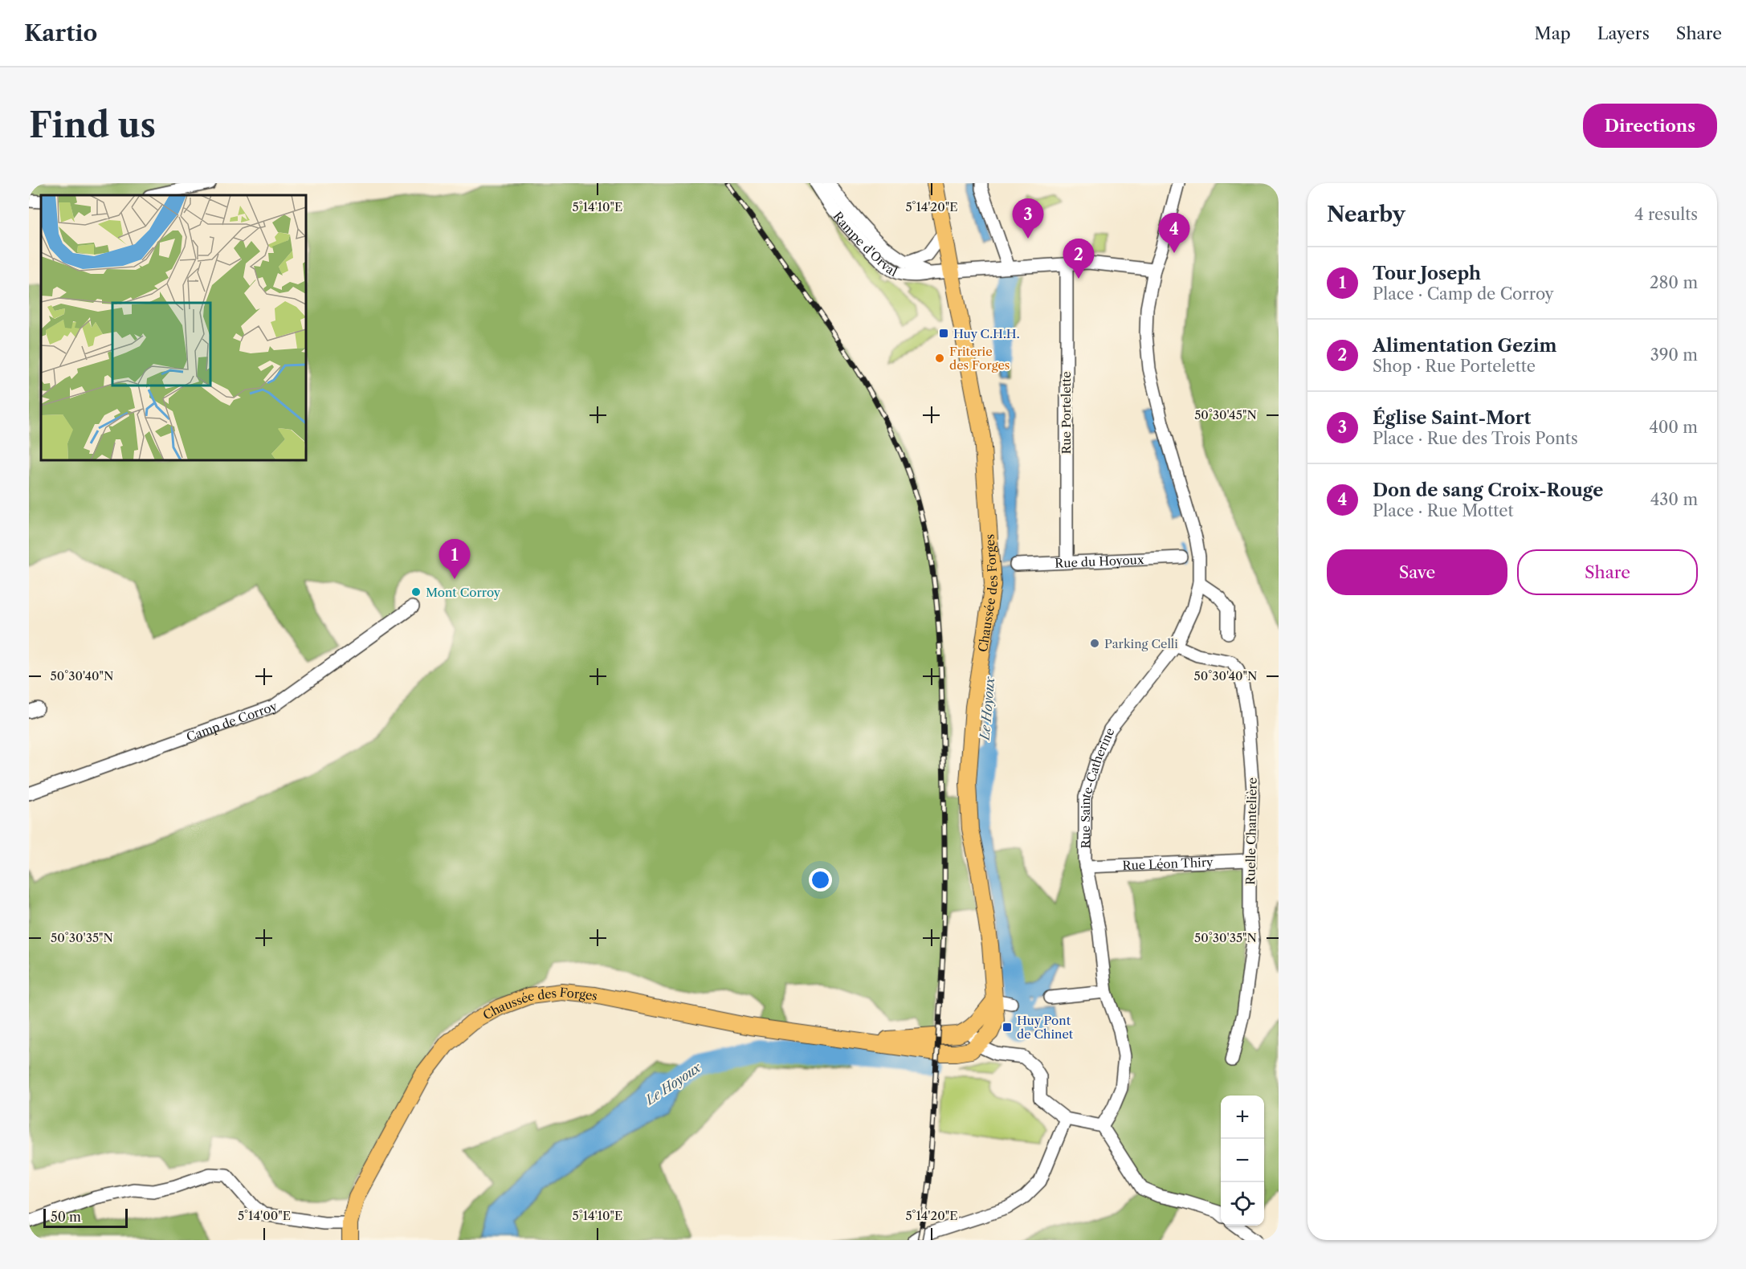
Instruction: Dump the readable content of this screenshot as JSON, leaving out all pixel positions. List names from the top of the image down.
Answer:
{
  "streets": {
    "main road": ["Chaussée des Forges"],
    "street": [
      "Rampe d'Orval",
      "Rue Portelette",
      "Rue du Hoyoux",
      "Camp de Corroy",
      "Rue Sainte-Catherine",
      "Ruelle Chantelière",
      "Rue Léon Thiry"
    ]
  },
  "crossings": [
    ["Rampe d'Orval", "Rue Portelette"],
    ["Rampe d'Orval", "Chaussée des Forges"],
    ["Rampe d'Orval", "Rue Sainte-Catherine"],
    ["Rue Portelette", "Rue du Hoyoux"],
    ["Rue Sainte-Catherine", "Ruelle Chantelière"],
    ["Rue Sainte-Catherine", "Rue Léon Thiry"],
    ["Ruelle Chantelière", "Rue Léon Thiry"]
  ],
  "water": ["Le Hoyoux"],
  "places": {
    "transit": ["Huy C.H.H.", "Huy Pont de Chinet"],
    "other": ["Friterie des Forges", "Mont Corroy", "Parking Celli"]
  },
  "scale_bar": "50 m",
  "page": {
    "header": "Kartio",
    "nav": ["Map", "Layers", "Share"],
    "buttons": [
      "Directions",
      ["Save", "Share"]
    ],
    "title": "Find us",
    "heading": ["Nearby", "4 results"],
    "pins": [
      "3",
      "4",
      "2",
      "1"
    ],
    "list": [
      {
        "mark": "1",
        "name": "Tour Joseph",
        "note": "Place · Camp de Corroy",
        "value": "280 m"
      },
      {
        "mark": "2",
        "name": "Alimentation Gezim",
        "note": "Shop · Rue Portelette",
        "value": "390 m"
      },
      {
        "mark": "3",
        "name": "Église Saint-Mort",
        "note": "Place · Rue des Trois Ponts",
        "value": "400 m"
      },
      {
        "mark": "4",
        "name": "Don de sang Croix-Rouge",
        "note": "Place · Rue Mottet",
        "value": "430 m"
      }
    ],
    "map_buttons": ["+", "−"],
    "scale": "50 m"
  },
  "coordinates": [
    "5°14'10\"E",
    "5°14'20\"E",
    "50°30'45\"N",
    "50°30'40\"N",
    "50°30'35\"N",
    "5°14'00\"E"
  ]
}
